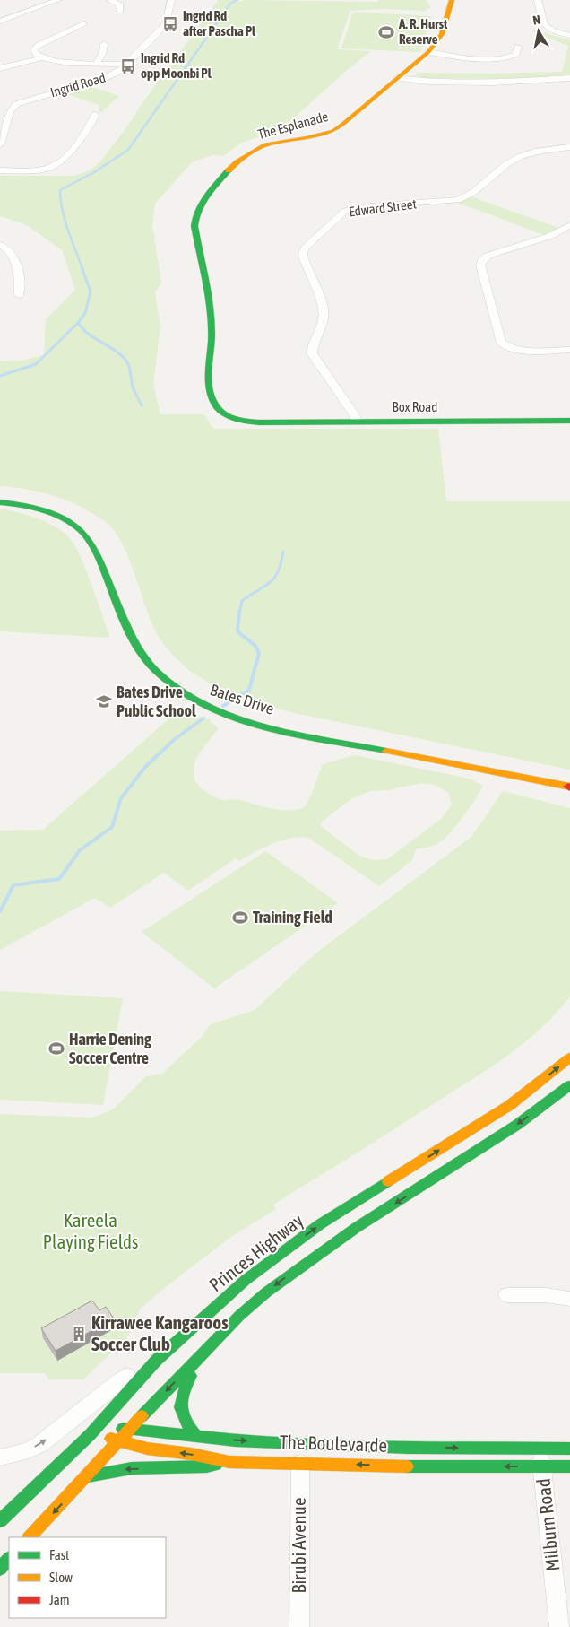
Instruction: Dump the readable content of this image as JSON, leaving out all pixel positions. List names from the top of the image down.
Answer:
{
  "streets": {
    "main road": [
      "The Esplanade",
      "Box Road",
      "Bates Drive",
      "Princes Highway",
      "The Boulevarde"
    ],
    "street": [
      "Ingrid Road",
      "Edward Street",
      "Milburn Road",
      "Birubi Avenue"
    ]
  },
  "crossings": [
    ["The Esplanade", "Box Road"],
    ["Edward Street", "Box Road"],
    ["Princes Highway", "The Boulevarde"],
    ["The Boulevarde", "Milburn Road"],
    ["The Boulevarde", "Birubi Avenue"]
  ],
  "parks": ["Kareela Playing Fields"],
  "places": {
    "bus stop": ["Ingrid Rd after Pascha Pl", "Ingrid Rd opp Moonbi Pl"],
    "sports": ["A. R. Hurst Reserve", "Training Field", "Harrie Dening Soccer Centre"],
    "school or university": ["Bates Drive Public School"],
    "building": ["Kirrawee Kangaroos Soccer Club"]
  },
  "legend": ["Fast", "Slow", "Jam"],
  "north": "top"
}
